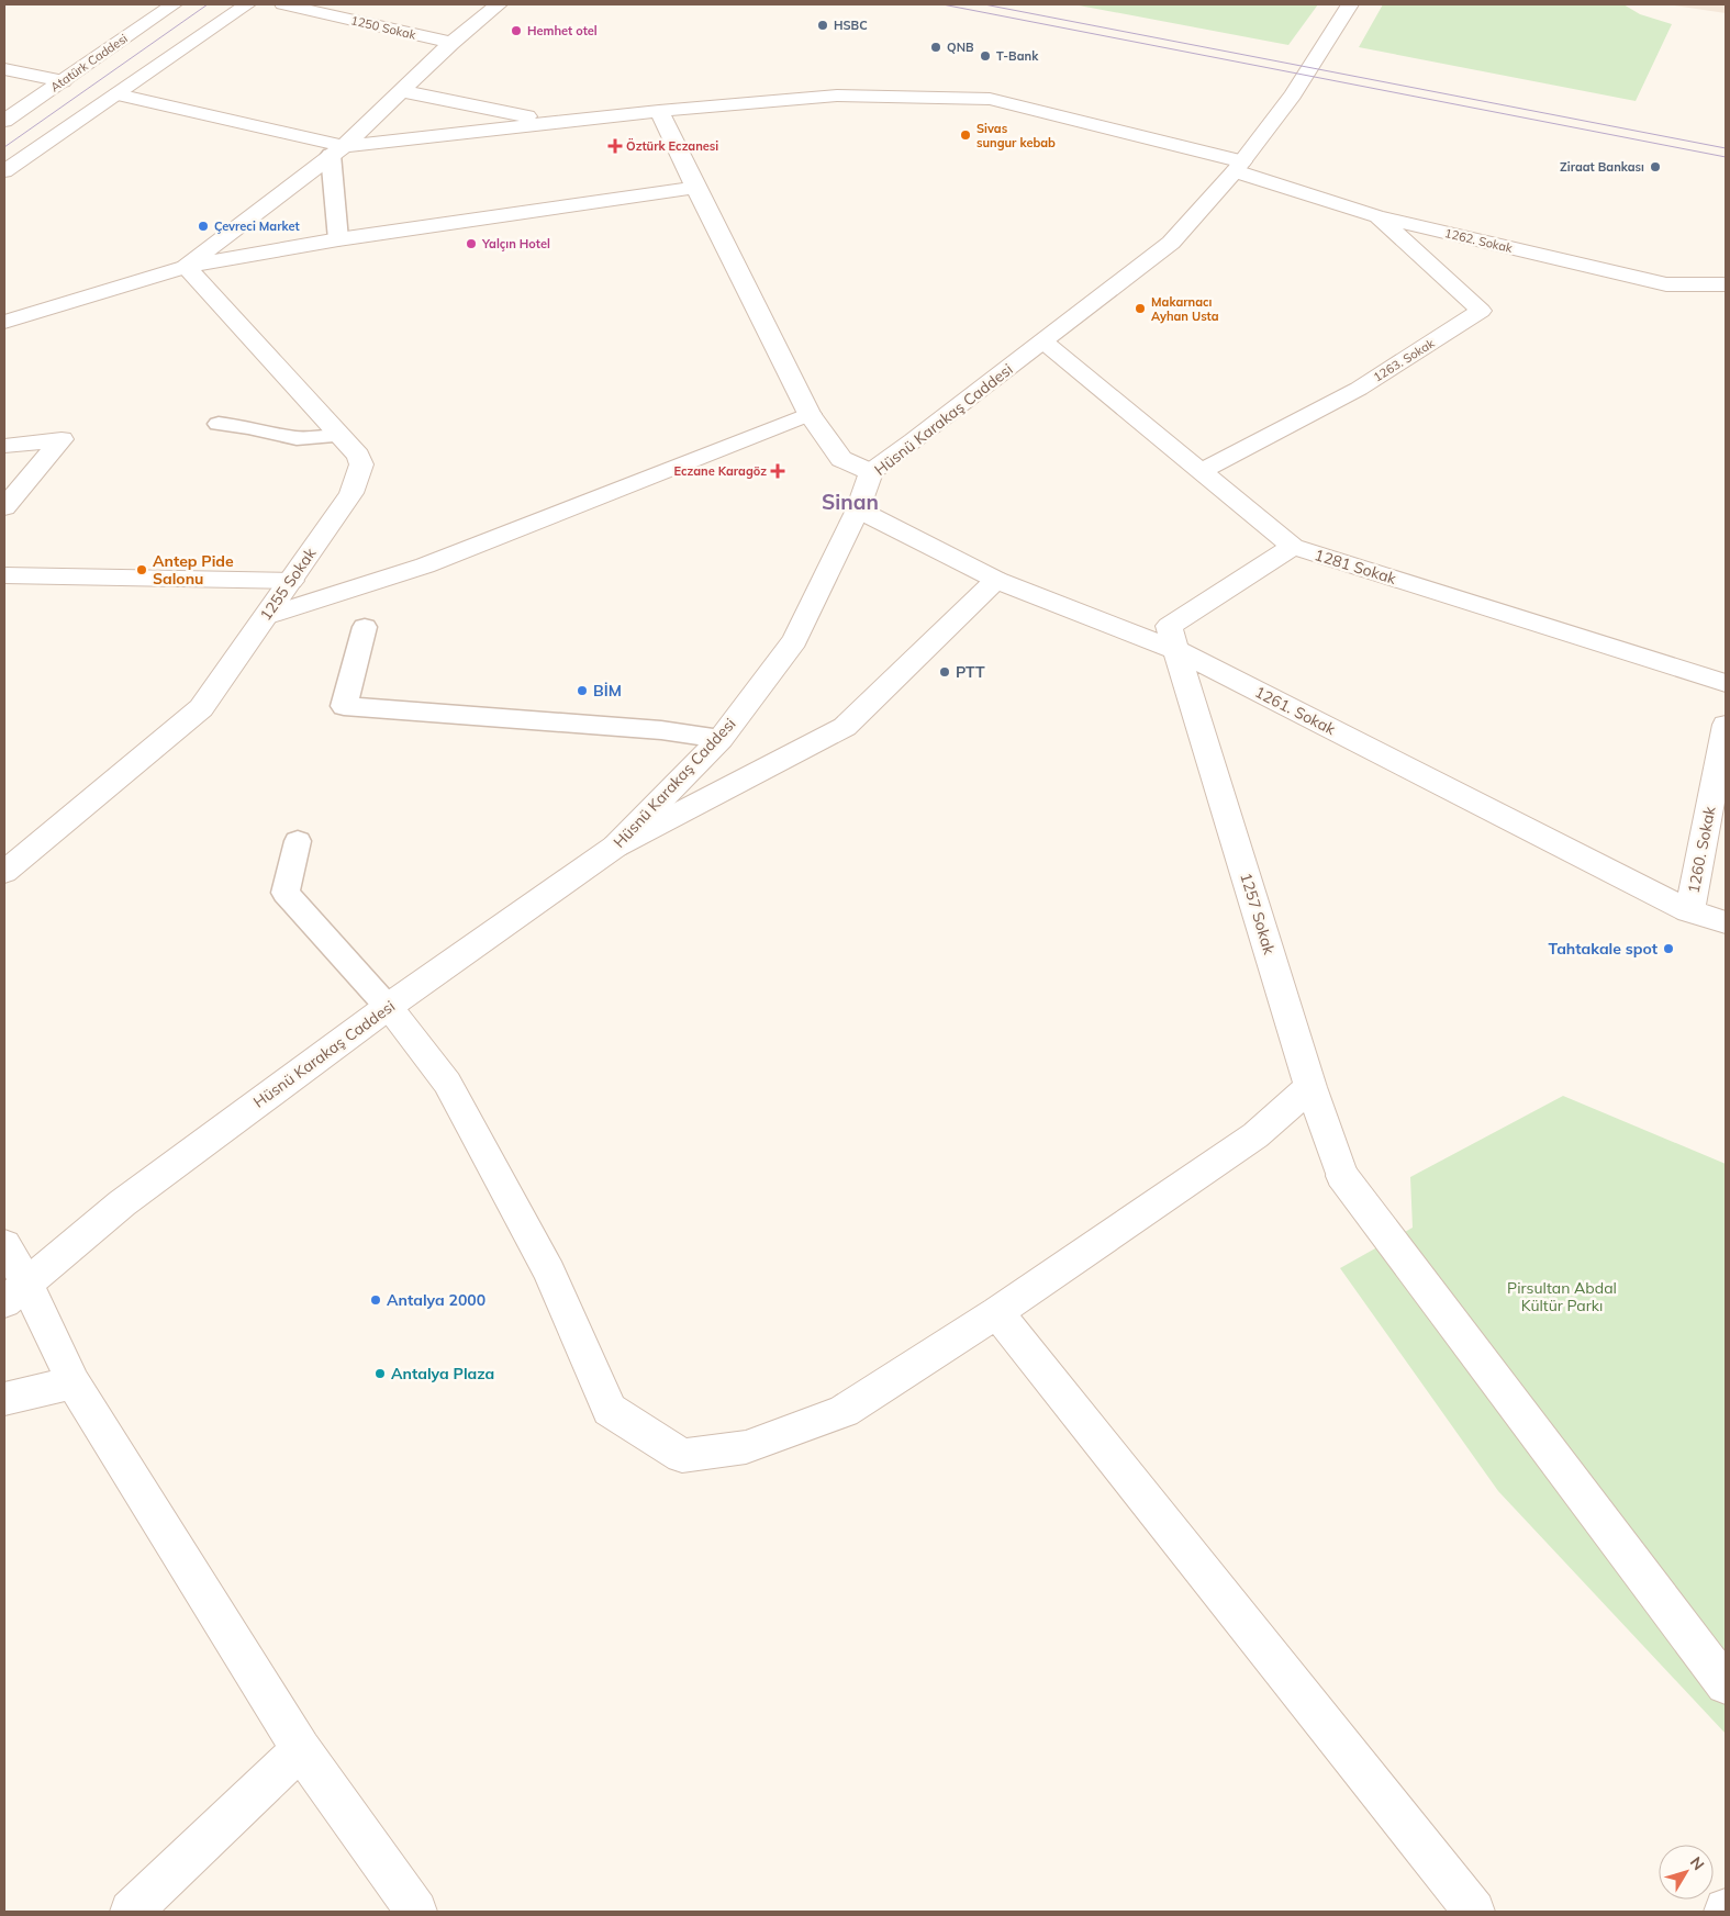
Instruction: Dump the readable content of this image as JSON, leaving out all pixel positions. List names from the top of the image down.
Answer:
{
  "streets": {
    "street": [
      "1250 Sokak",
      "Atatürk Caddesi",
      "1262. Sokak",
      "1263. Sokak",
      "Hüsnü Karakaş Caddesi",
      "1281 Sokak",
      "1255 Sokak",
      "1261. Sokak",
      "1260. Sokak",
      "1257 Sokak"
    ]
  },
  "crossings": [
    ["1262. Sokak", "1263. Sokak"],
    ["1262. Sokak", "Hüsnü Karakaş Caddesi"],
    ["1263. Sokak", "1281 Sokak"],
    ["Hüsnü Karakaş Caddesi", "1281 Sokak"],
    ["Hüsnü Karakaş Caddesi", "1261. Sokak"],
    ["1281 Sokak", "1257 Sokak"],
    ["1261. Sokak", "1260. Sokak"],
    ["1261. Sokak", "1257 Sokak"]
  ],
  "districts": ["Sinan"],
  "parks": ["Pirsultan Abdal Kültür Parkı"],
  "places": {
    "other": [
      "HSBC",
      "Hemhet otel",
      "QNB",
      "T-Bank",
      "Sivas sungur kebab",
      "Ziraat Bankası",
      "Çevreci Market",
      "Yalçın Hotel",
      "Makarnacı Ayhan Usta",
      "Antep Pide Salonu",
      "PTT",
      "BİM",
      "Tahtakale spot",
      "Antalya 2000",
      "Antalya Plaza"
    ],
    "health": ["Öztürk Eczanesi", "Eczane Karagöz"]
  },
  "north": "top right"
}
